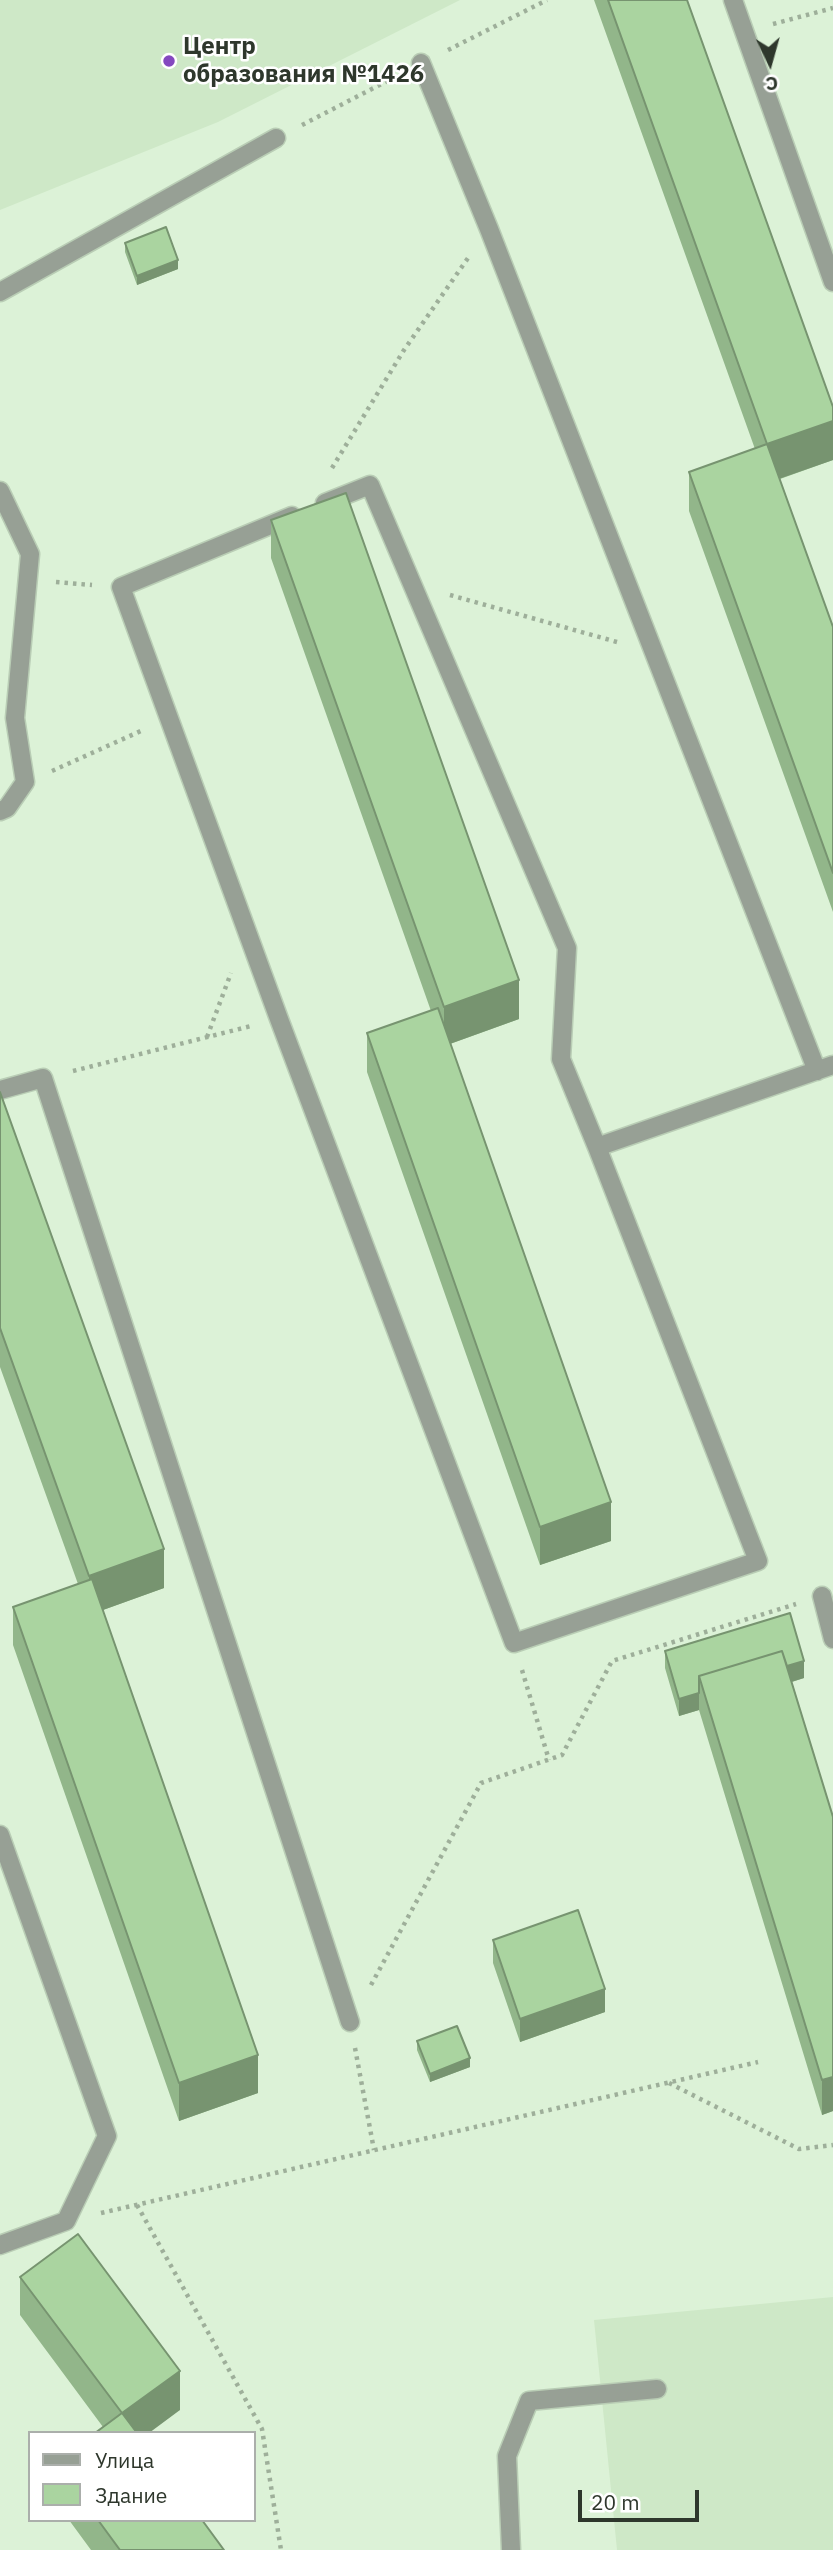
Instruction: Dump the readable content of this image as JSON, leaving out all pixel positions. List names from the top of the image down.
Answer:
{
  "places": ["Центр образования №1426"],
  "legend": ["Улица", "Здание"],
  "scale_bar": "20 m",
  "north": "bottom"
}
